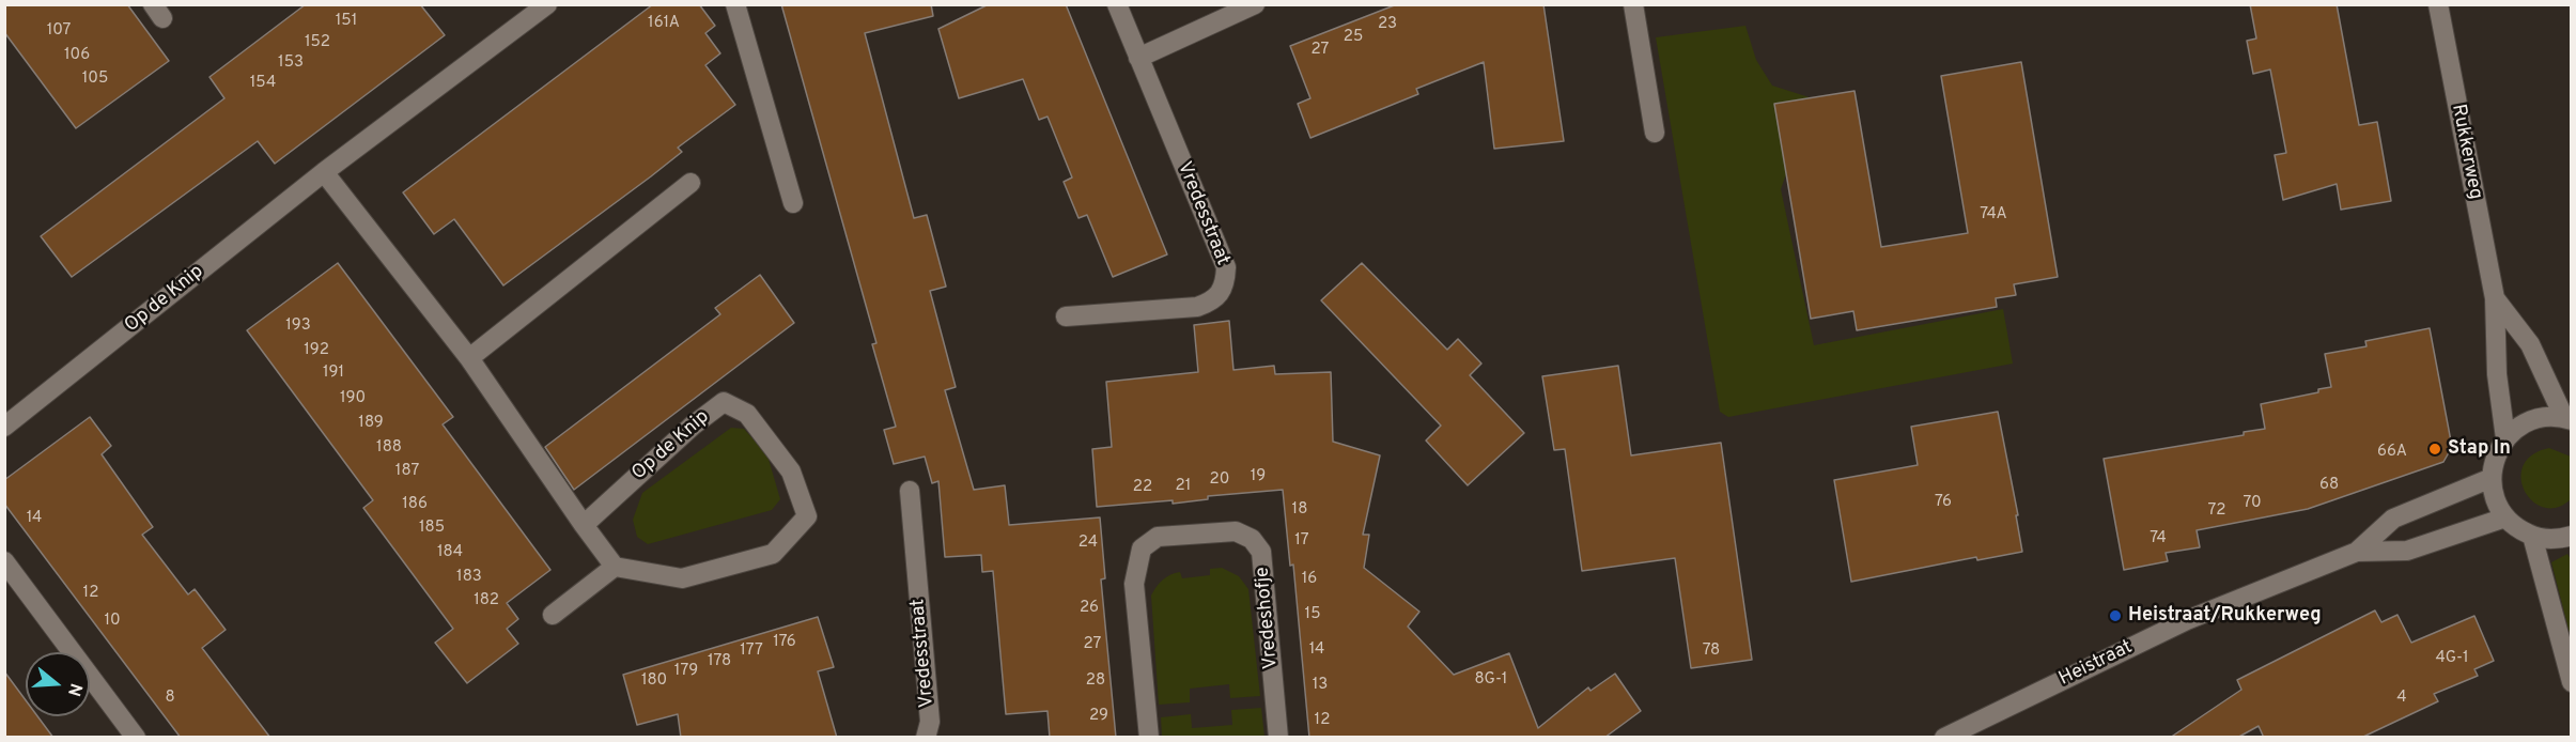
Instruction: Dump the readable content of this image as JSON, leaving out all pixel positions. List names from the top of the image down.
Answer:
{
  "streets": {
    "street": [
      "Rukkerweg",
      "Vredesstraat",
      "Op de Knip",
      "Vredeshofje",
      "Heistraat"
    ]
  },
  "places": ["Stap In", "Heistraat/Rukkerweg"],
  "house_numbers": [
    "151",
    "161A",
    "23",
    "107",
    "25",
    "152",
    "27",
    "106",
    "153",
    "105",
    "154",
    "74A",
    "193",
    "192",
    "191",
    "190",
    "189",
    "188",
    "66A",
    "187",
    "19",
    "20",
    "68",
    "21",
    "22",
    "76",
    "70",
    "186",
    "18",
    "72",
    "14",
    "185",
    "74",
    "17",
    "24",
    "184",
    "183",
    "16",
    "12",
    "182",
    "26",
    "15",
    "10",
    "176",
    "27",
    "14",
    "177",
    "78",
    "4G-1",
    "178",
    "179",
    "8G-1",
    "180",
    "28",
    "13",
    "8",
    "4",
    "29",
    "12"
  ],
  "north": "right"
}
